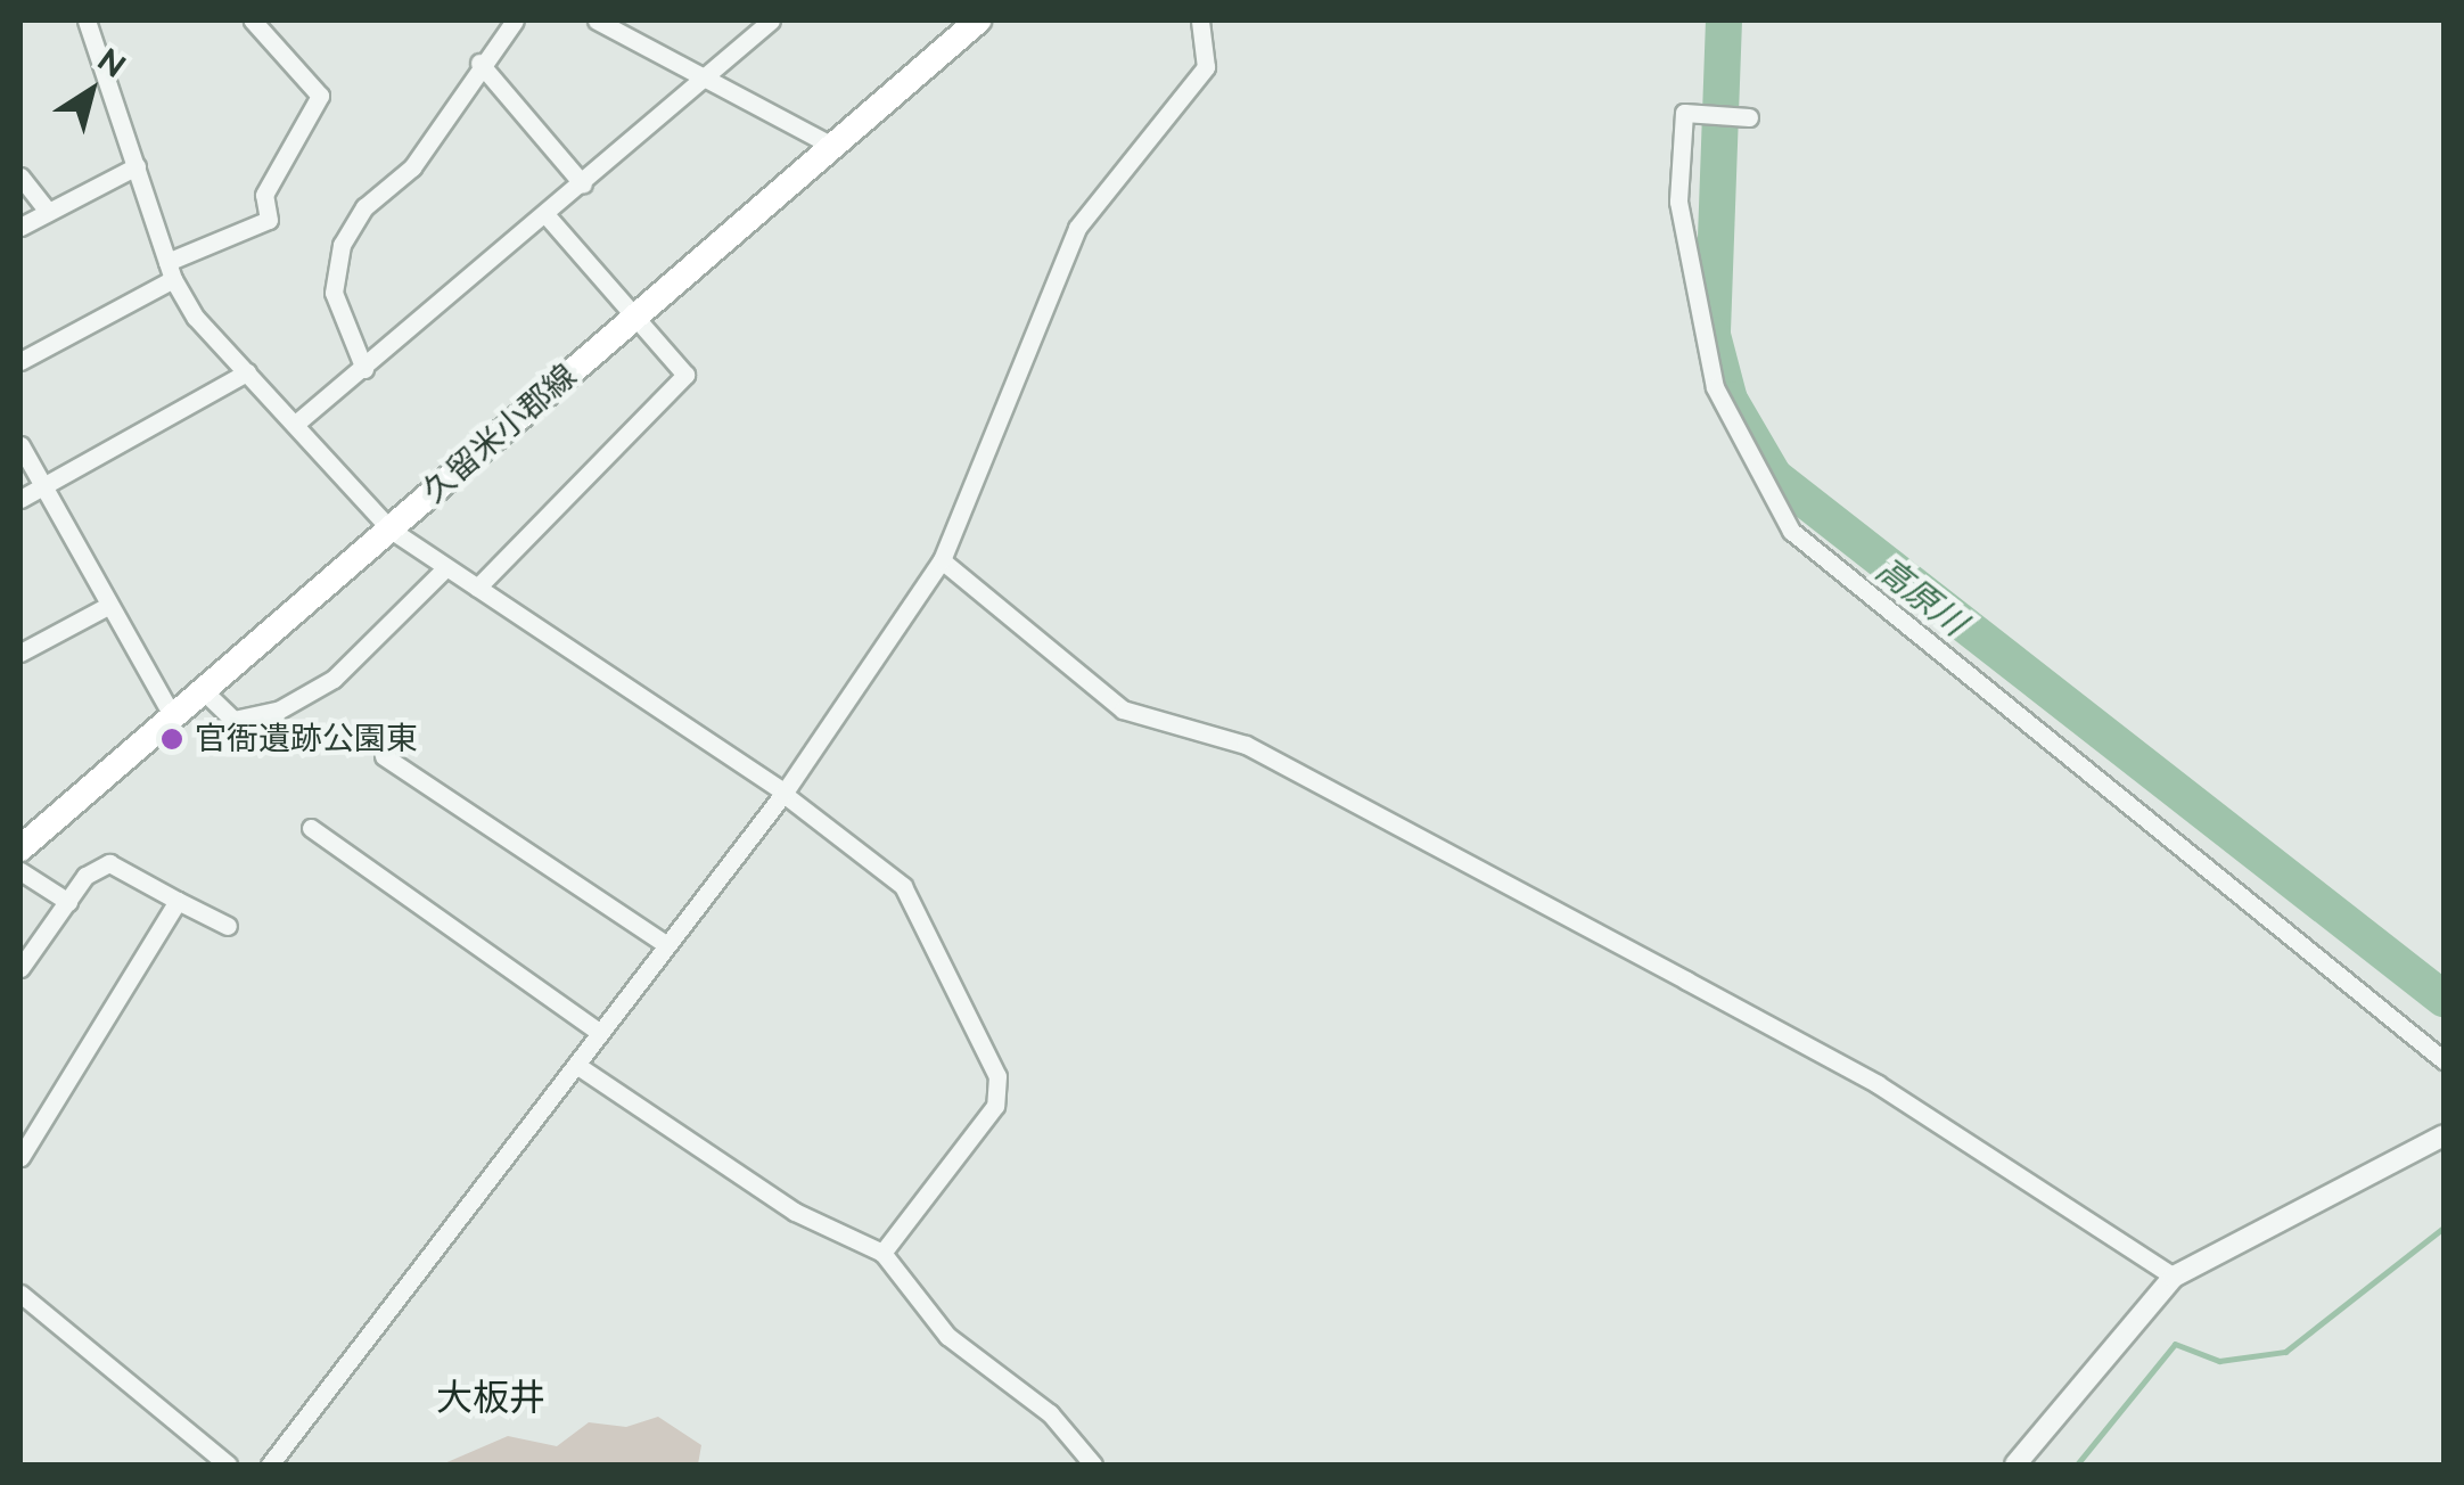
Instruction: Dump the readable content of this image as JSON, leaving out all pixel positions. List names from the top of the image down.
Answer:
{
  "streets": {
    "main road": ["久留米小郡線"]
  },
  "districts": ["大板井"],
  "water": ["高原川"],
  "places": ["官衙遺跡公園東"],
  "north": "top right"
}
